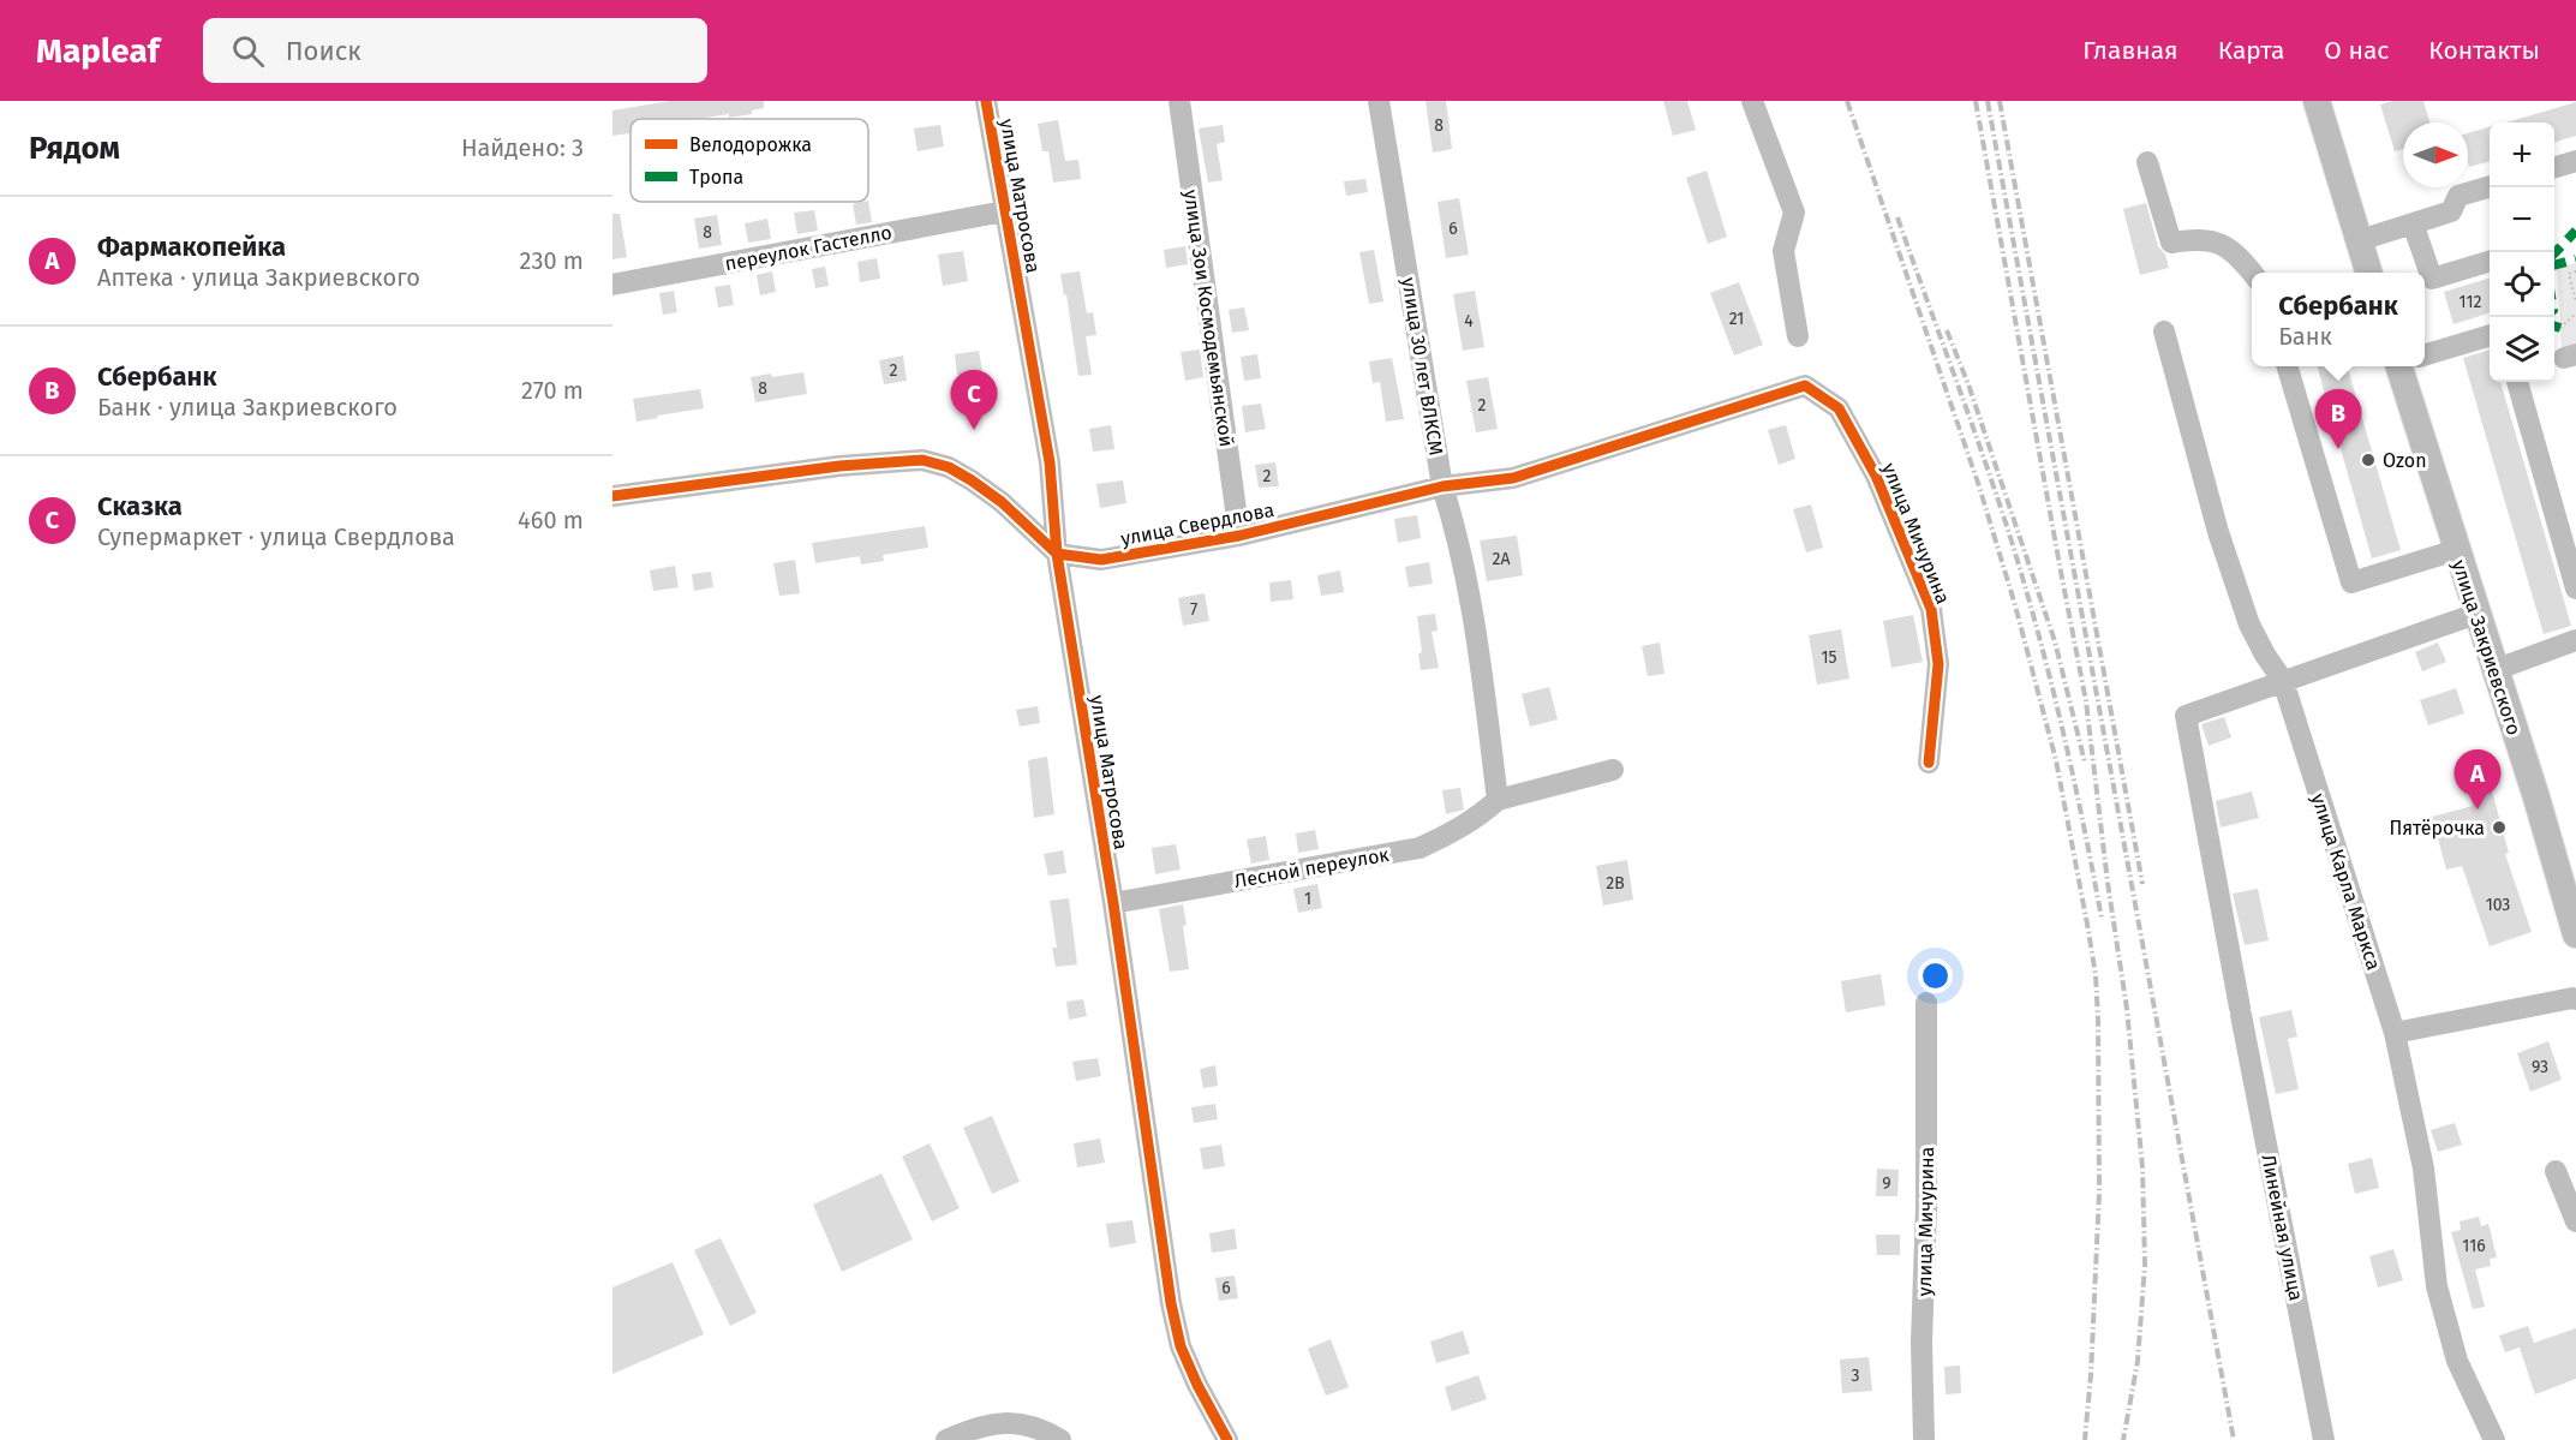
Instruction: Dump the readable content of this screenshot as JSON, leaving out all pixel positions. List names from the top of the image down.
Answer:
{
  "streets": {
    "main road": ["улица Закриевского"],
    "street": [
      "улица Матросова",
      "переулок Гастелло",
      "улица Зои Космодемьянской",
      "улица 30 лет ВЛКСМ",
      "улица Свердлова",
      "улица Мичурина",
      "Лесной переулок",
      "улица Карла Маркса",
      "Линейная улица"
    ]
  },
  "crossings": [
    ["улица Матросова", "переулок Гастелло"],
    ["улица Матросова", "улица Свердлова"],
    ["улица Матросова", "Лесной переулок"],
    ["улица Зои Космодемьянской", "улица Свердлова"],
    ["улица 30 лет ВЛКСМ", "улица Свердлова"],
    ["улица 30 лет ВЛКСМ", "Лесной переулок"],
    ["улица Свердлова", "улица Мичурина"],
    ["улица Карла Маркса", "Линейная улица"]
  ],
  "places": ["Ozon", "Пятёрочка"],
  "house_numbers": [
    "8",
    "6",
    "8",
    "112",
    "21",
    "4",
    "2",
    "8",
    "2",
    "2",
    "2А",
    "7",
    "15",
    "2В",
    "1",
    "103",
    "93",
    "9",
    "116",
    "6",
    "3"
  ],
  "legend": ["Велодорожка", "Тропа"],
  "north": "right",
  "page": {
    "header": "Mapleaf",
    "search": "Поиск",
    "nav": [
      "Главная",
      "Карта",
      "О нас",
      "Контакты"
    ],
    "heading": ["Рядом", "Найдено: 3"],
    "map_buttons": ["+", "−"],
    "list": [
      {
        "mark": "A",
        "name": "Фармакопейка",
        "note": "Аптека · улица Закриевского",
        "value": "230 m"
      },
      {
        "mark": "B",
        "name": "Сбербанк",
        "note": "Банк · улица Закриевского",
        "value": "270 m"
      },
      {
        "mark": "C",
        "name": "Сказка",
        "note": "Супермаркет · улица Свердлова",
        "value": "460 m"
      }
    ],
    "popup": ["Сбербанк", "Банк"],
    "pins": ["C", "B", "A"]
  }
}
